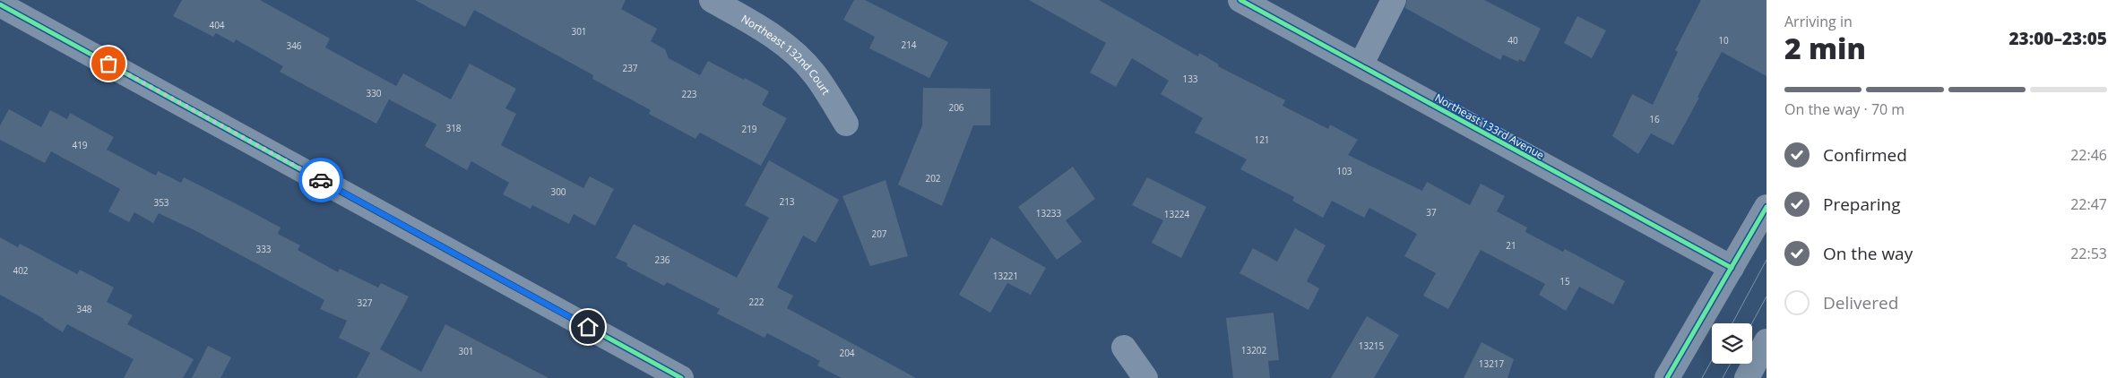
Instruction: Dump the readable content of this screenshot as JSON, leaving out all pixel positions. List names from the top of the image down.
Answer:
{
  "streets": {
    "street": ["Northeast 132nd Court", "Northeast 133rd Avenue"]
  },
  "house_numbers": [
    "404",
    "301",
    "40",
    "10",
    "214",
    "346",
    "237",
    "133",
    "330",
    "223",
    "206",
    "16",
    "318",
    "219",
    "121",
    "419",
    "103",
    "202",
    "300",
    "213",
    "353",
    "37",
    "13233",
    "13224",
    "207",
    "21",
    "333",
    "236",
    "402",
    "13221",
    "15",
    "222",
    "327",
    "348",
    "13215",
    "13202",
    "301",
    "204",
    "13217"
  ],
  "page": {
    "heading": ["2 min", "Arriving in", "23:00–23:05"],
    "bar": "On the way · 70 m",
    "list": [
      ["Confirmed", "22:46"],
      ["Preparing", "22:47"],
      ["On the way", "22:53"],
      "Delivered"
    ]
  }
}
